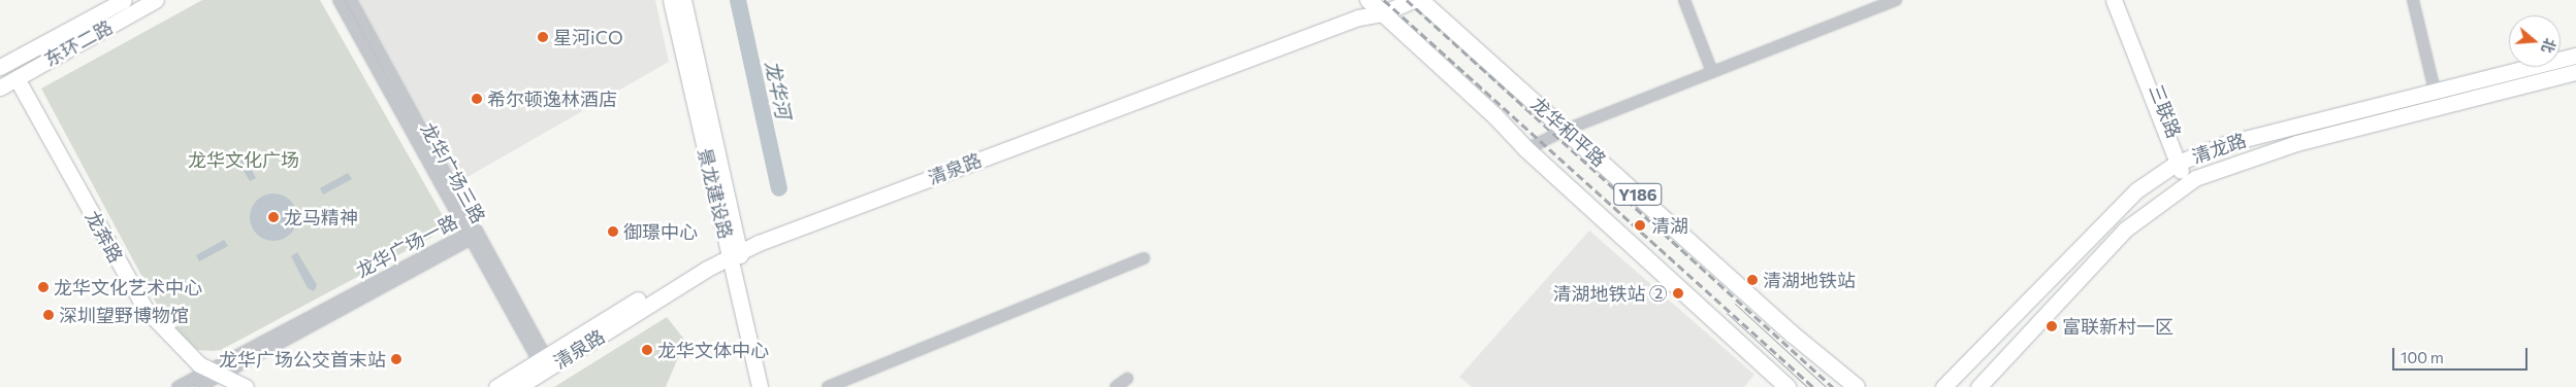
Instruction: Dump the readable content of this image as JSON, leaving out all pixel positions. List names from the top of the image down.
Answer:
{
  "streets": {
    "main road": [
      "东环二路",
      "三联路",
      "龙华和平路",
      "清龙路",
      "清泉路",
      "景龙建设路",
      "Y186",
      "龙奔路"
    ],
    "street": ["龙华广场三路", "龙华广场一路"]
  },
  "crossings": [
    ["东环二路", "龙奔路"],
    ["三联路", "清龙路"],
    ["清泉路", "龙华广场三路"],
    ["清泉路", "景龙建设路"],
    ["清泉路", "Y186"],
    ["龙华广场三路", "龙华广场一路"],
    ["龙奔路", "龙华广场一路"]
  ],
  "water": ["龙华河"],
  "parks": ["龙华文化广场"],
  "places": [
    "星河iCO",
    "希尔顿逸林酒店",
    "龙马精神",
    "清湖",
    "御璟中心",
    "清湖地铁站",
    "龙华文化艺术中心",
    "清湖地铁站 ②",
    "深圳望野博物馆",
    "富联新村一区",
    "龙华文体中心",
    "龙华广场公交首末站"
  ],
  "scale_bar": "100 m",
  "north": "right"
}
